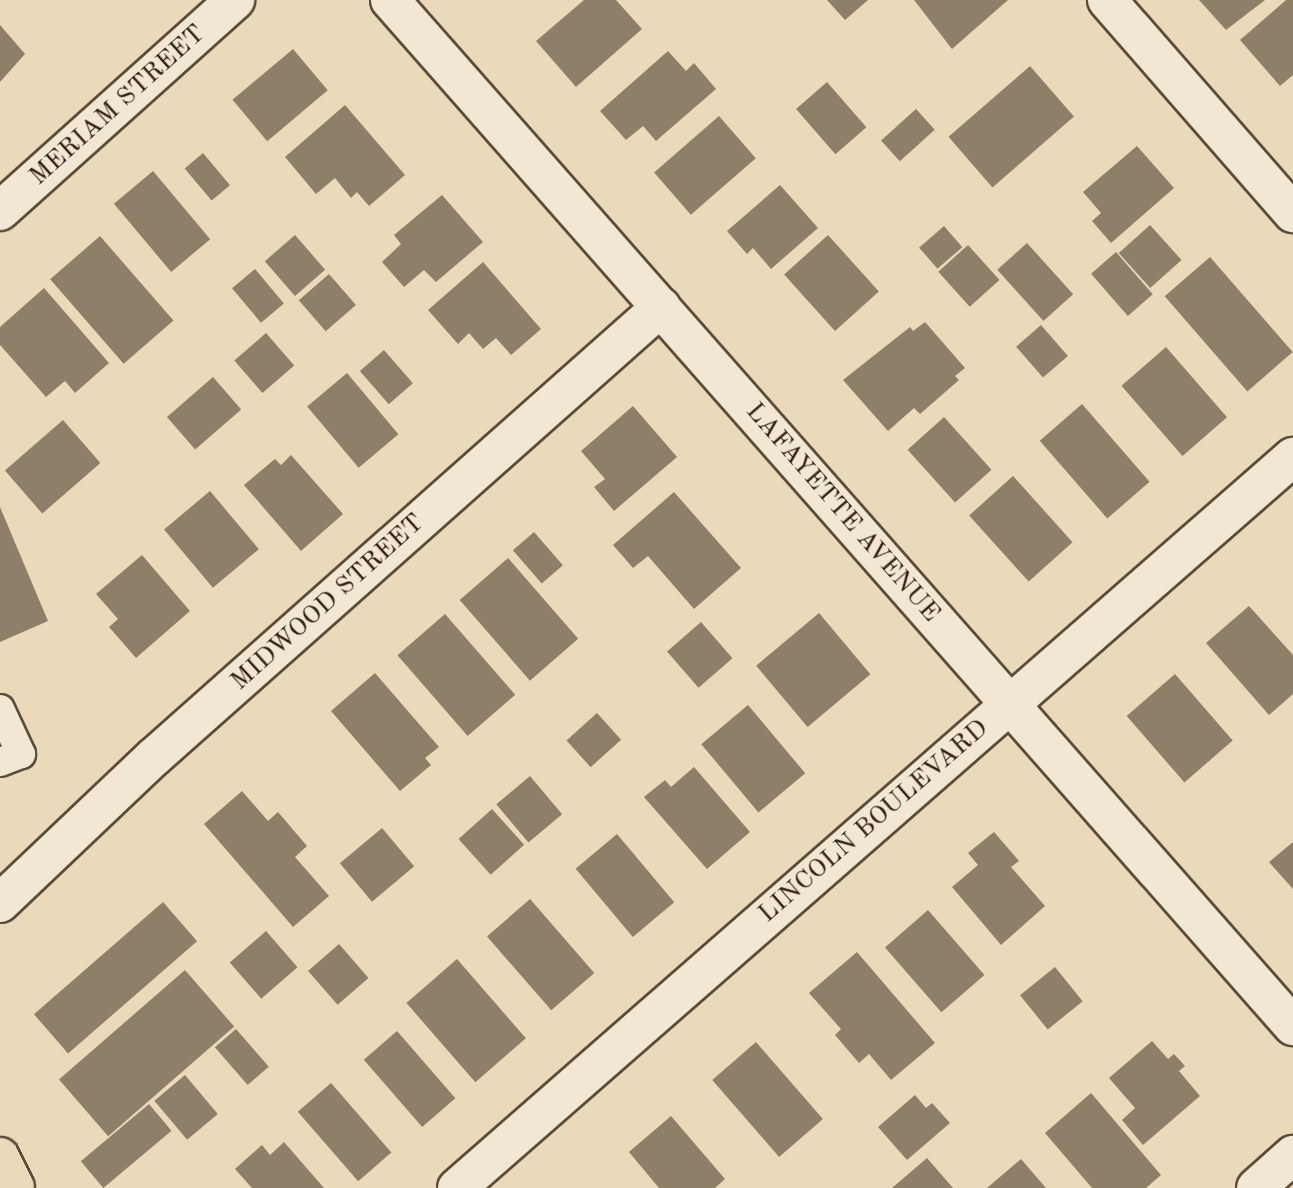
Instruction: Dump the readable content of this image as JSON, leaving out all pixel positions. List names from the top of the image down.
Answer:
{
  "streets": {
    "street": [
      "MERIAM STREET",
      "LAFAYETTE AVENUE",
      "MIDWOOD STREET",
      "LINCOLN BOULEVARD"
    ]
  },
  "crossings": [
    ["LAFAYETTE AVENUE", "MIDWOOD STREET"],
    ["LAFAYETTE AVENUE", "LINCOLN BOULEVARD"]
  ]
}
